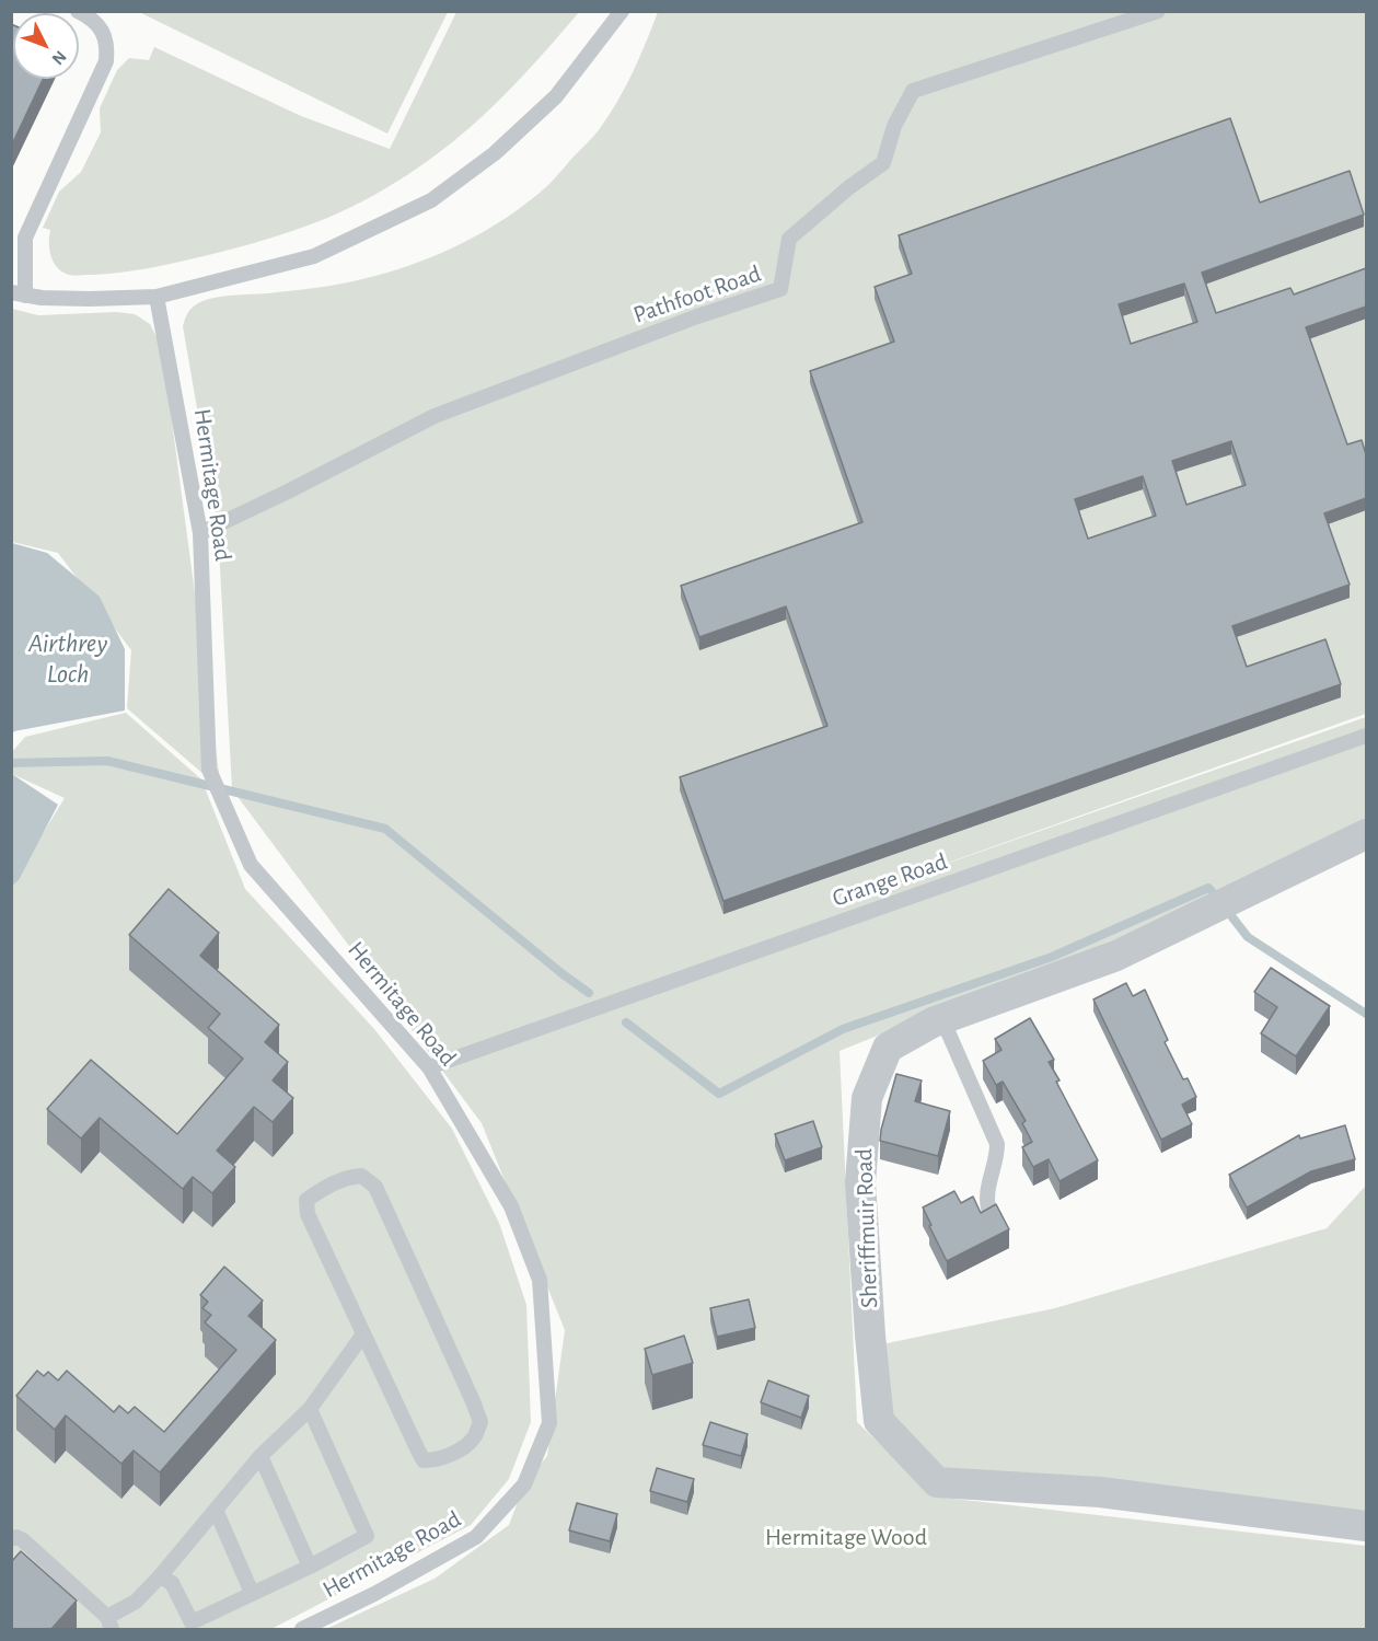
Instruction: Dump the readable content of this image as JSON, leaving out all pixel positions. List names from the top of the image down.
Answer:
{
  "streets": {
    "street": ["Sheriffmuir Road"],
    "lane": ["Pathfoot Road", "Hermitage Road", "Grange Road"]
  },
  "crossings": [
    ["Pathfoot Road", "Hermitage Road"],
    ["Hermitage Road", "Grange Road"]
  ],
  "water": ["Airthrey Loch"],
  "parks": ["Hermitage Wood"],
  "north": "bottom right"
}
